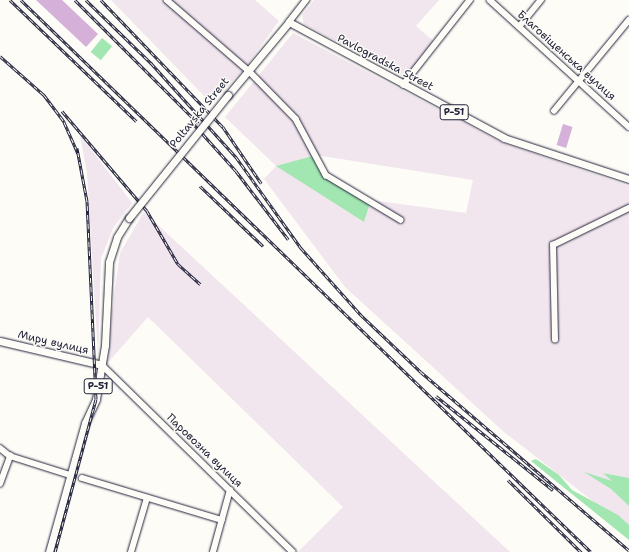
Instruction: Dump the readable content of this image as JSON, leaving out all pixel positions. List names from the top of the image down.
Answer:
{
  "streets": {
    "main road": [
      "Pavlogradska Street",
      "Р-51",
      "Poltavska Street",
      "Миру вулиця"
    ],
    "street": ["Благовіщенська вулиця", "Паровозна вулиця"]
  },
  "crossings": [
    ["Pavlogradska Street", "Poltavska Street"],
    ["Р-51", "Poltavska Street"],
    ["Р-51", "Миру вулиця"],
    ["Р-51", "Паровозна вулиця"],
    ["Poltavska Street", "Миру вулиця"],
    ["Poltavska Street", "Паровозна вулиця"],
    ["Миру вулиця", "Паровозна вулиця"]
  ]
}
